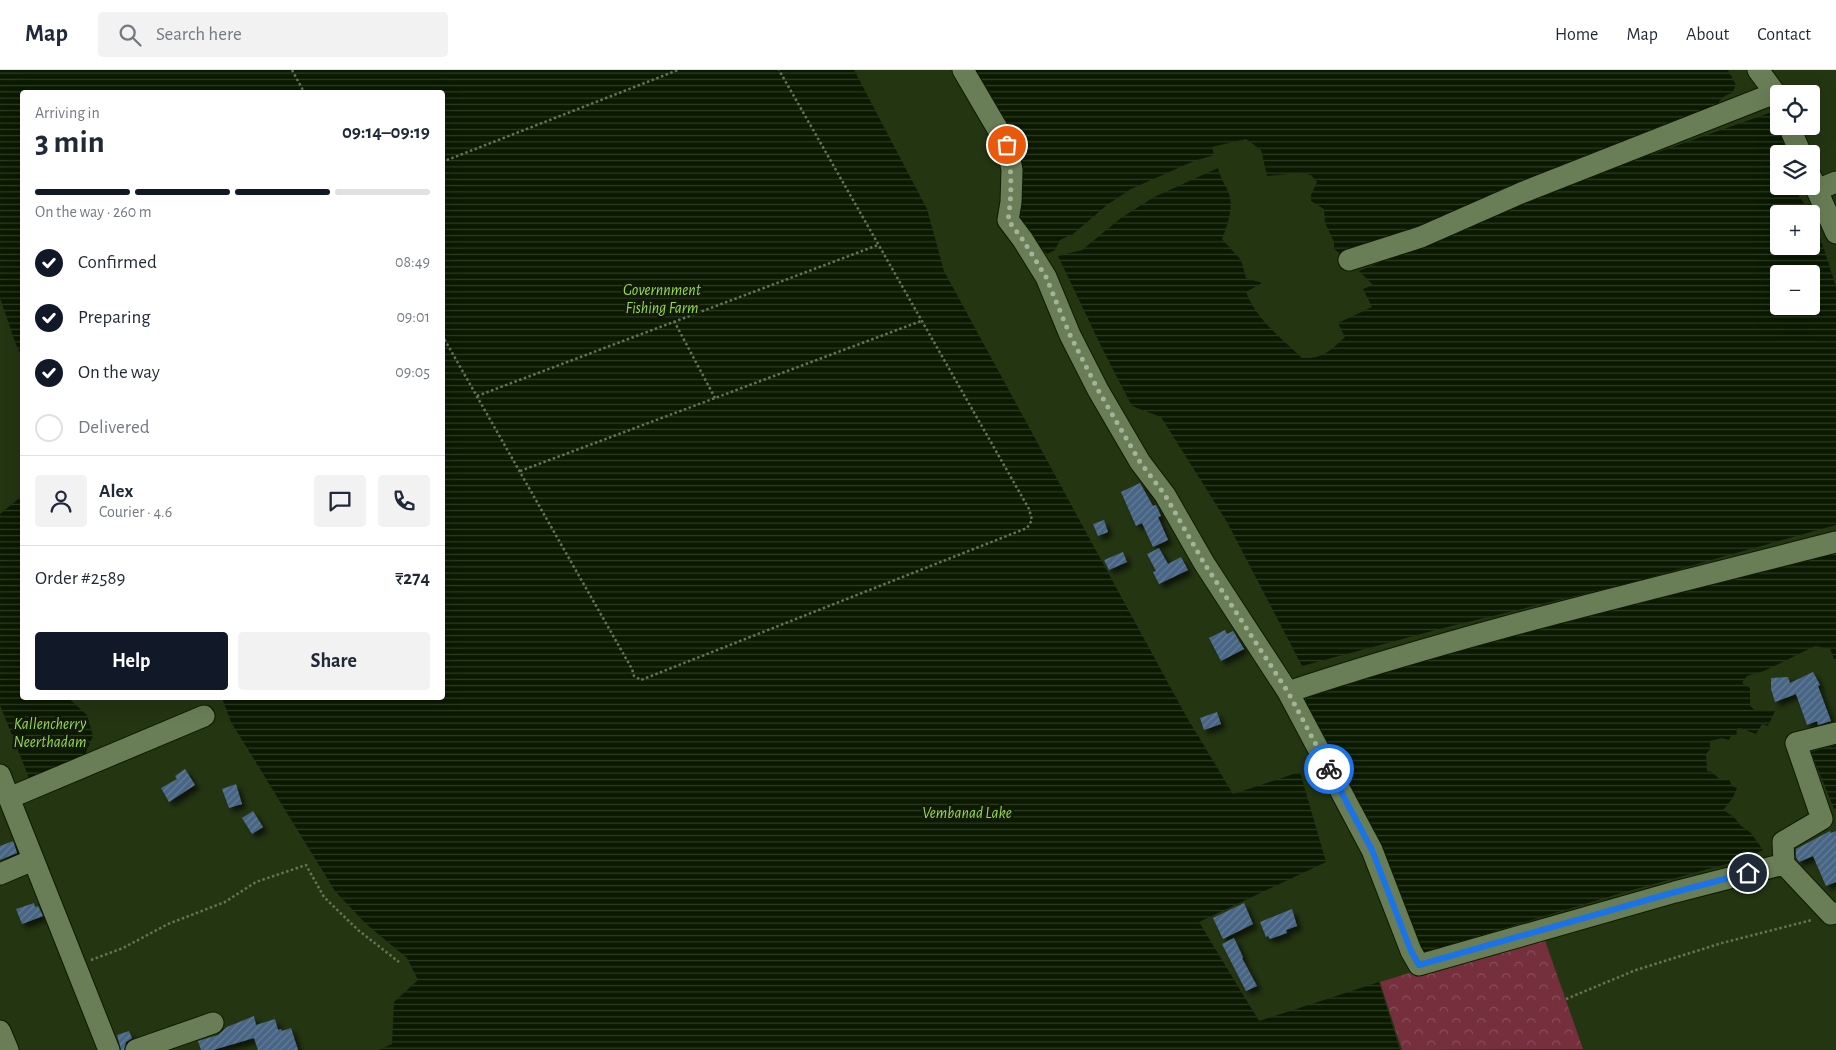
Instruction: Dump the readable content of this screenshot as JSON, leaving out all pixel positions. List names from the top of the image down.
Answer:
{
  "water": ["Governnment Fishing Farm", "Kallencherry Neerthadam", "Vembanad Lake"],
  "page": {
    "header": "Map",
    "search": "Search here",
    "nav": [
      "Home",
      "Map",
      "About",
      "Contact"
    ],
    "map_buttons": ["+", "−"],
    "heading": ["3 min", "Arriving in", "09:14–09:19"],
    "panel": [
      "Alex",
      "Courier · 4.6",
      "Order #2589",
      "₹274"
    ],
    "bar": "On the way · 260 m",
    "list": [
      ["Confirmed", "08:49"],
      ["Preparing", "09:01"],
      ["On the way", "09:05"],
      "Delivered"
    ],
    "buttons": ["Help", "Share"]
  }
}
